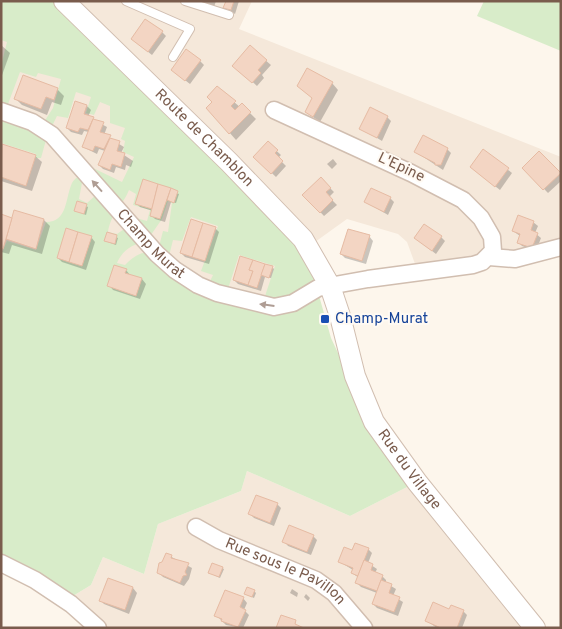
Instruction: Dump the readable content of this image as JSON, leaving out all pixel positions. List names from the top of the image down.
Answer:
{
  "streets": {
    "street": [
      "Route de Chamblon",
      "L'Epine",
      "Champ Murat",
      "Rue du Village",
      "Rue sous le Pavillon"
    ]
  },
  "crossings": [
    ["Route de Chamblon", "Champ Murat"],
    ["Route de Chamblon", "Rue du Village"],
    ["Champ Murat", "Rue du Village"]
  ],
  "one_way": ["Champ Murat"],
  "places": {
    "transit": ["Champ-Murat"]
  }
}
